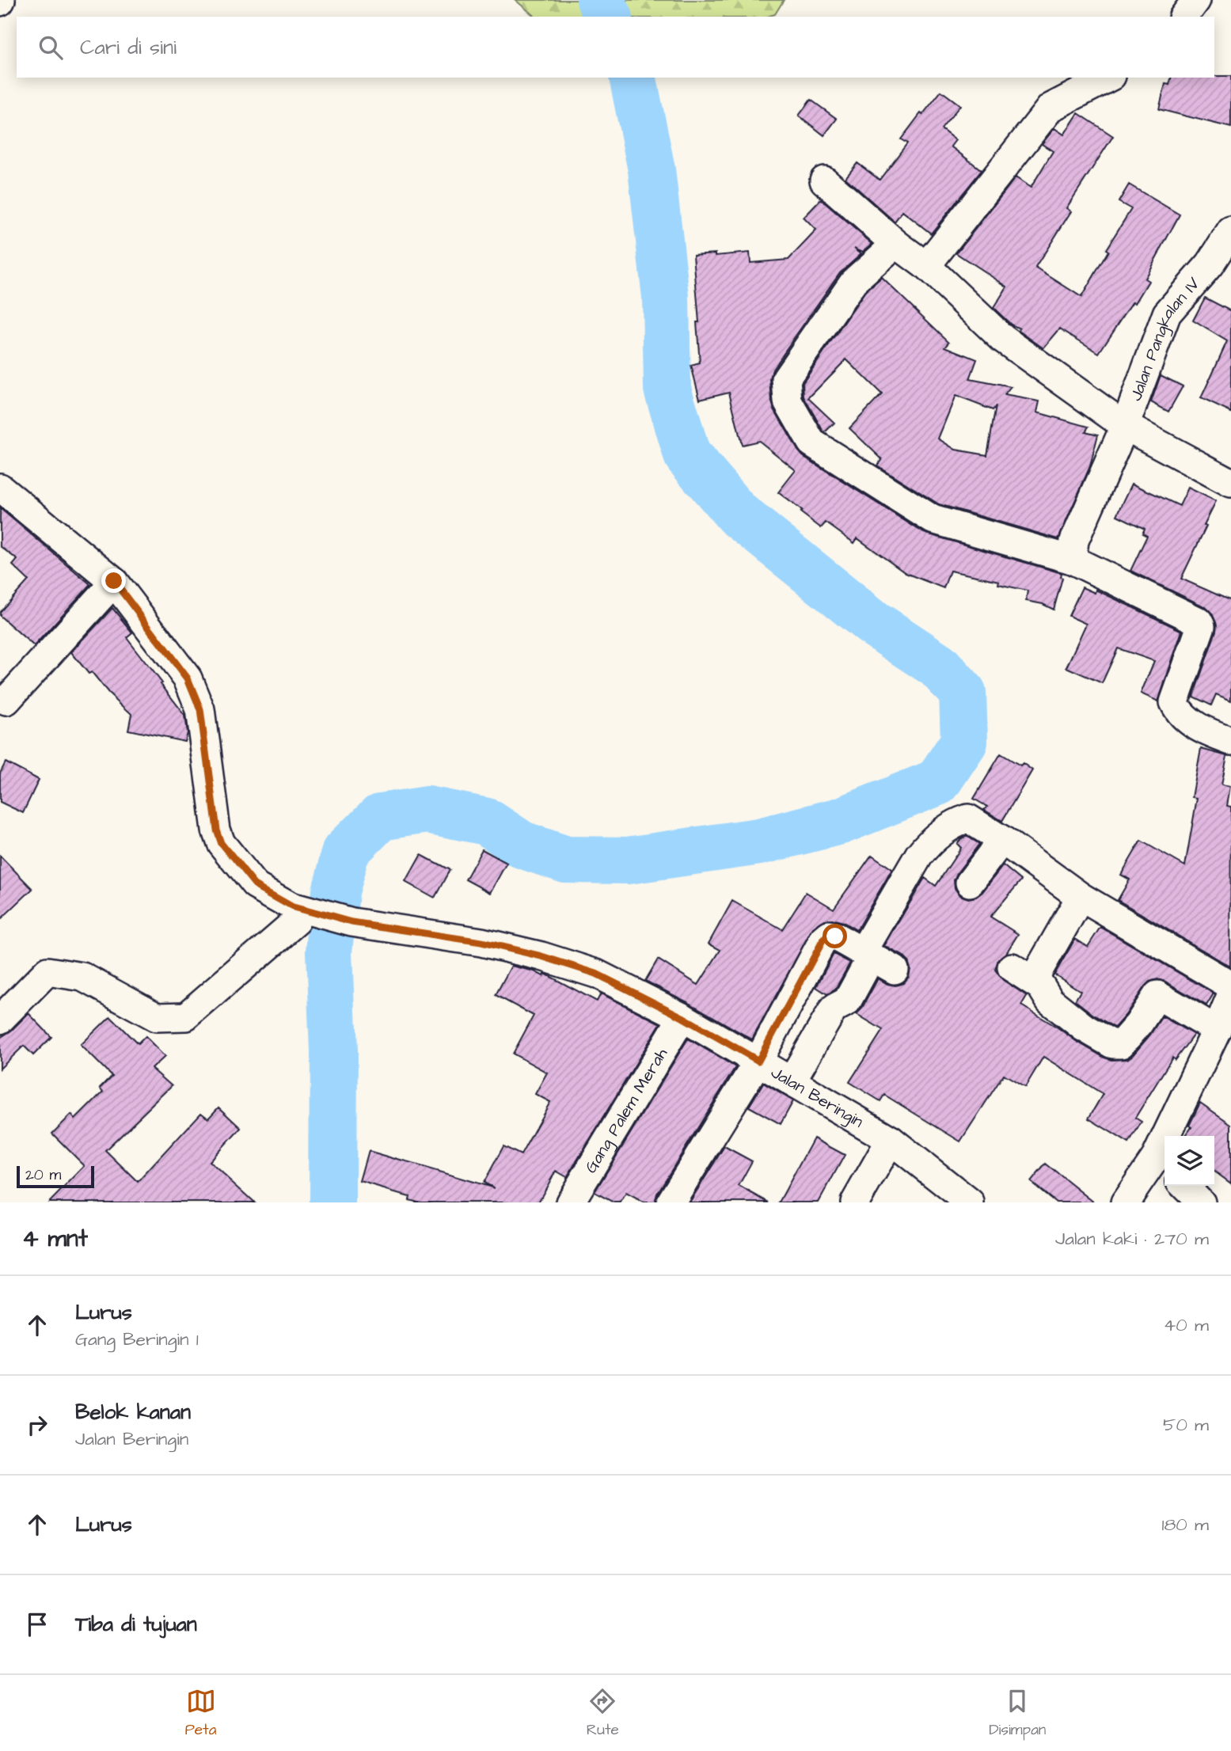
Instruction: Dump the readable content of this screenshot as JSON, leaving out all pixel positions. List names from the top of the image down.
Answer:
{
  "streets": {
    "street": ["Jalan Pangkalan IV", "Jalan Beringin", "Gang Palem Merah"]
  },
  "crossings": [
    ["Jalan Beringin", "Gang Palem Merah"]
  ],
  "scale_bar": "20 m",
  "page": {
    "search": "Cari di sini",
    "scale": "20 m",
    "heading": ["4 mnt", "Jalan kaki · 270 m"],
    "list": [
      ["Lurus", "Gang Beringin 1", "40 m"],
      ["Belok kanan", "Jalan Beringin", "50 m"],
      ["Lurus", "180 m"],
      "Tiba di tujuan"
    ],
    "nav": ["Peta", "Rute", "Disimpan"]
  }
}
